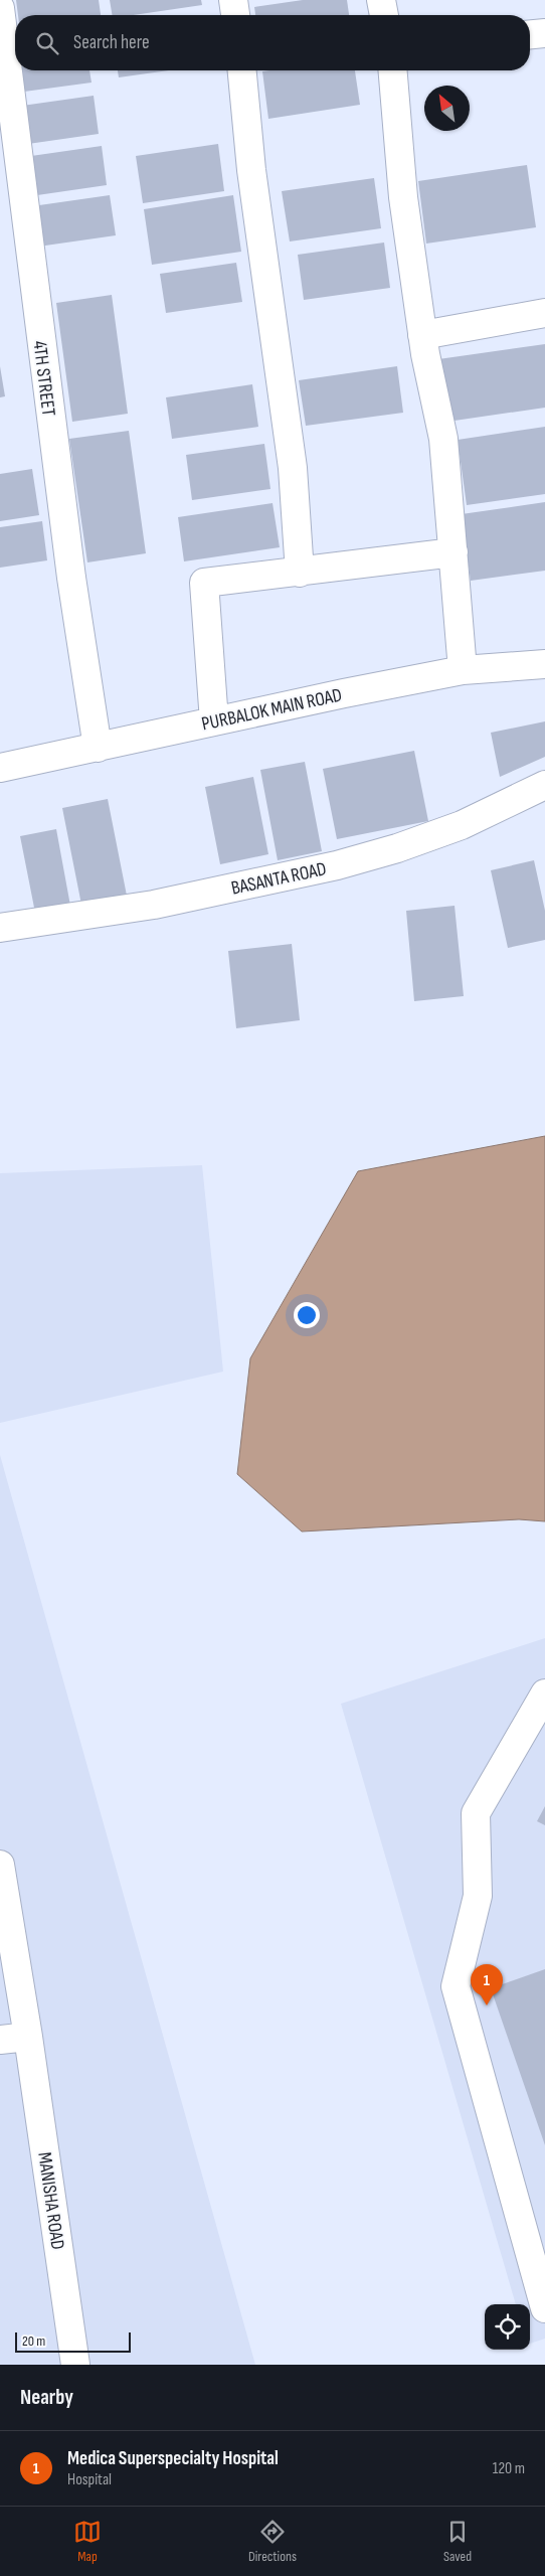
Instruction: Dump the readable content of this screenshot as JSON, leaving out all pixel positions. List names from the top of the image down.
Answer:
{
  "streets": {
    "street": [
      "4TH STREET",
      "PURBALOK MAIN ROAD",
      "BASANTA ROAD",
      "MANISHA ROAD"
    ]
  },
  "crossings": [
    ["4TH STREET", "PURBALOK MAIN ROAD"]
  ],
  "scale_bar": "20 m",
  "north": "top left",
  "page": {
    "search": "Search here",
    "pins": "1",
    "scale": "20 m",
    "heading": "Nearby",
    "list": [
      {
        "mark": "1",
        "name": "Medica Superspecialty Hospital",
        "note": "Hospital",
        "value": "120 m"
      }
    ],
    "nav": ["Map", "Directions", "Saved"]
  }
}
